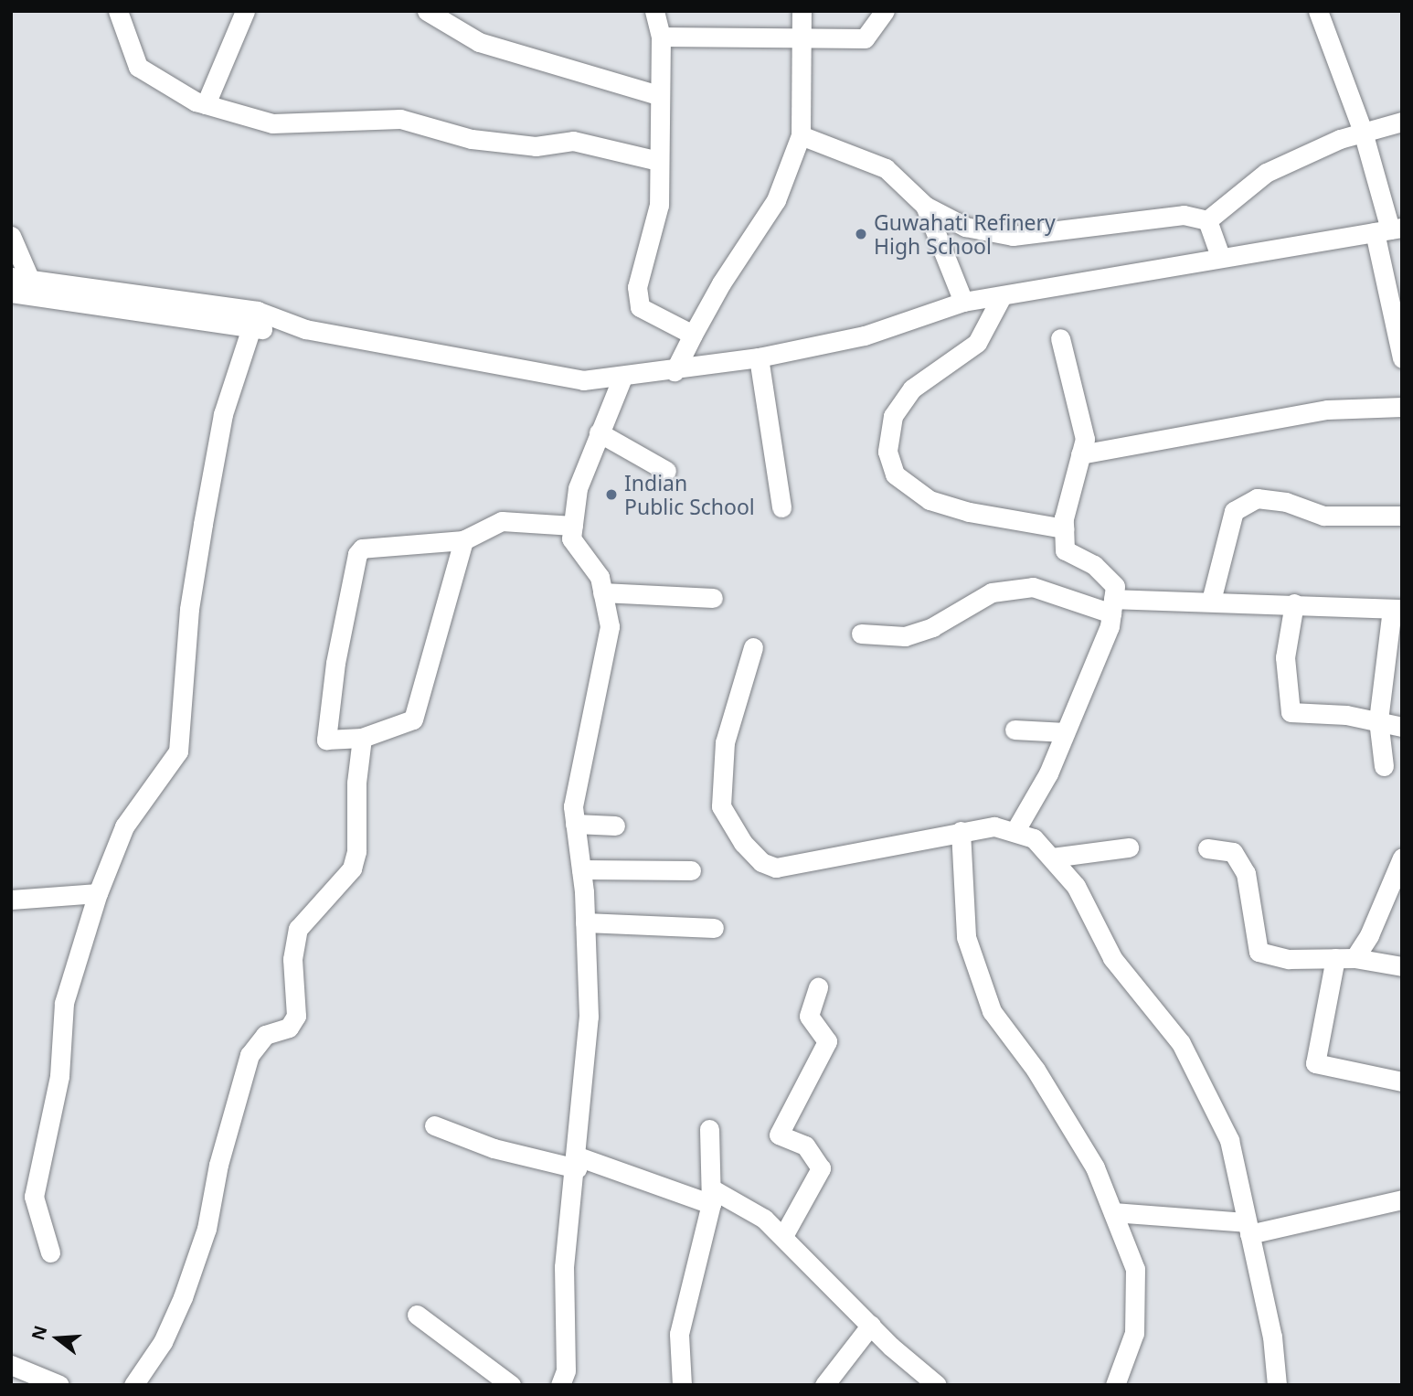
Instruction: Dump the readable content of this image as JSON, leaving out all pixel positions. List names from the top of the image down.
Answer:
{
  "places": ["Guwahati Refinery High School", "Indian Public School"],
  "north": "left"
}
